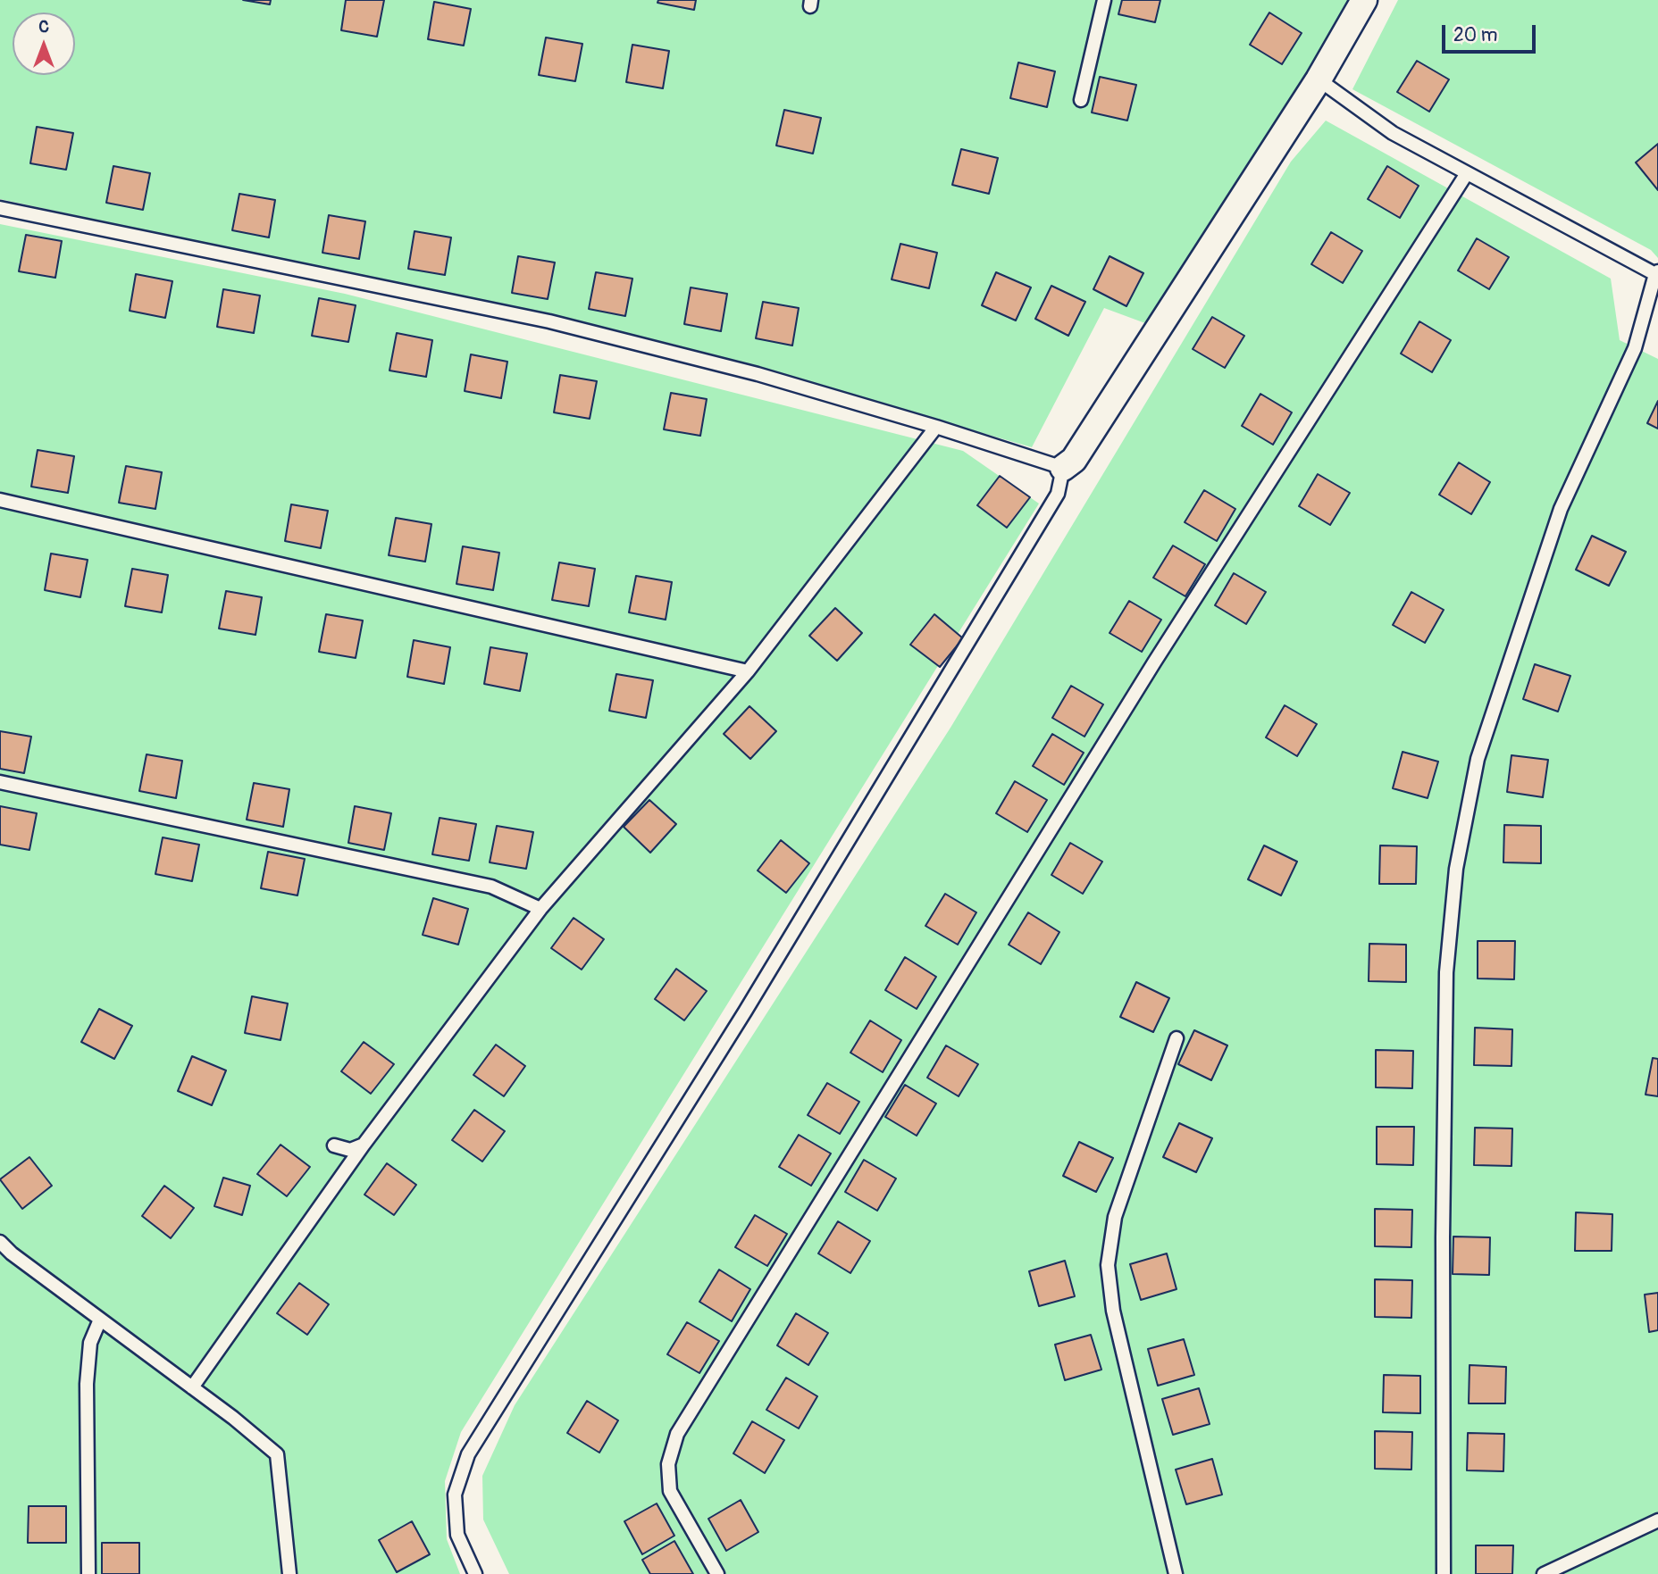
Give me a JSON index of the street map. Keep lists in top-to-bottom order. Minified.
{"scale_bar":"20 m","north":"top"}
